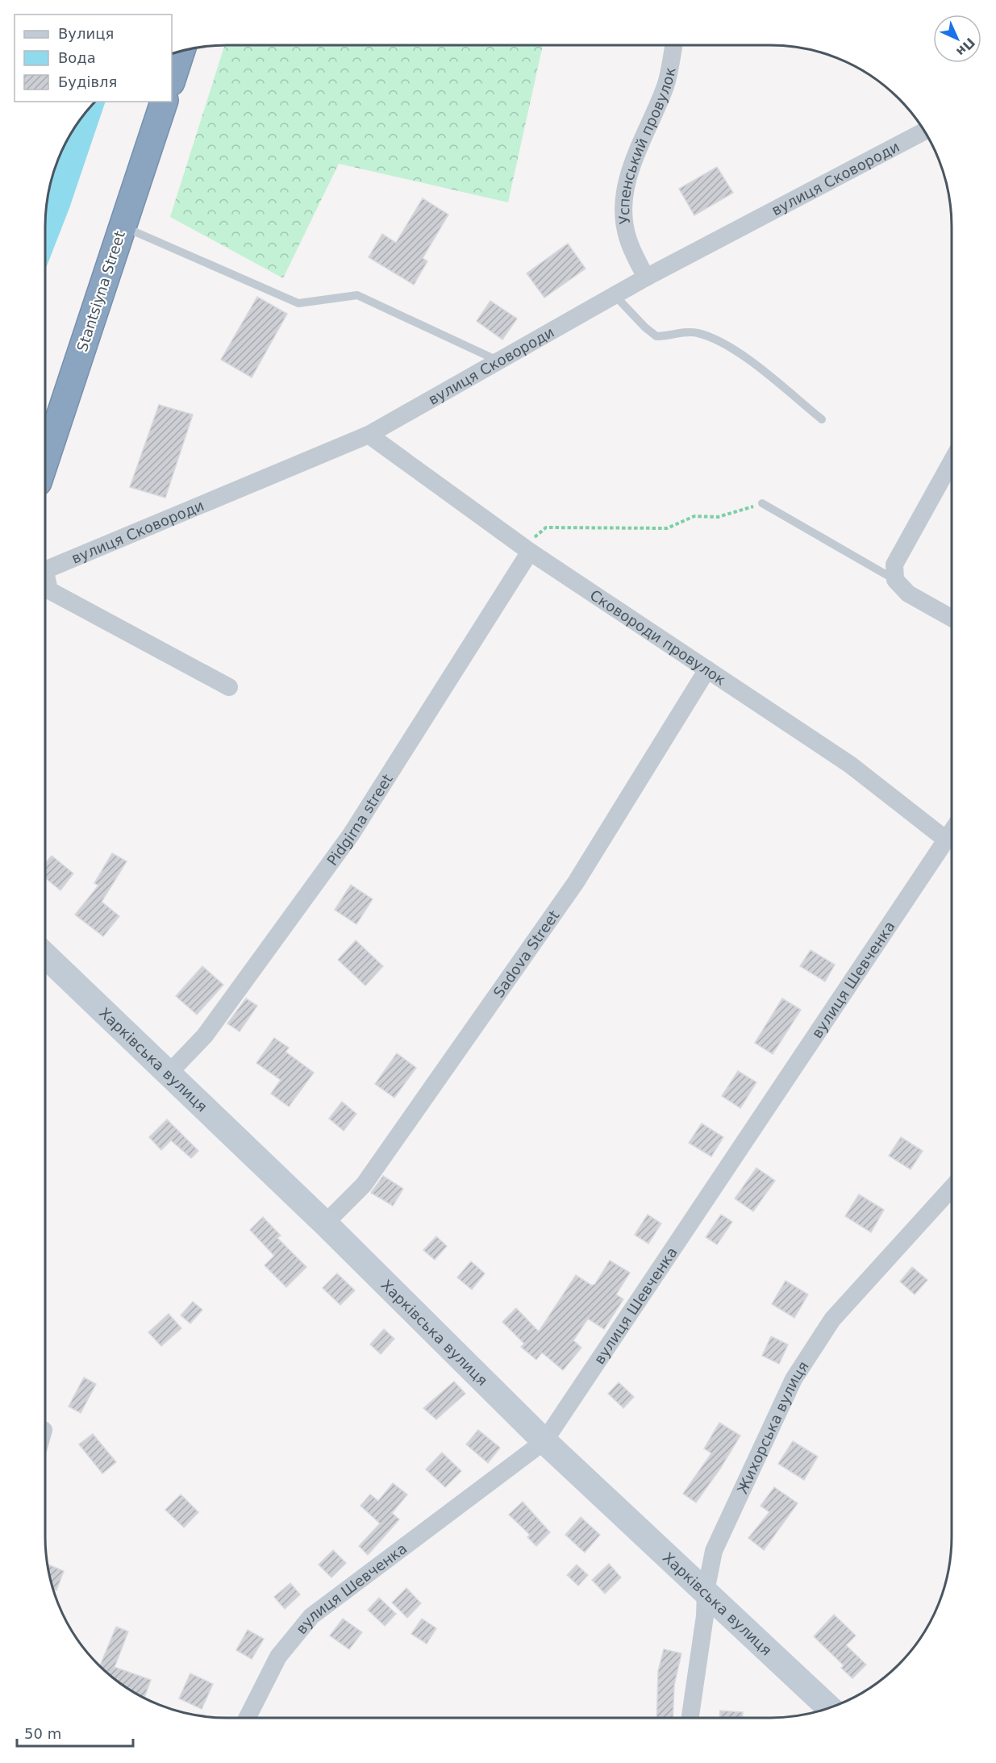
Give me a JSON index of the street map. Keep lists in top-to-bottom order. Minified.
{"streets":{"highway":["Stantsiyna Street"],"main road":["Харківська вулиця"],"street":["Успенський провулок","вулиця Сковороди","Сковороди провулок","Pidgirna street","Sadova Street","вулиця Шевченка","Жихорська вулиця"]},"crossings":[["Успенський провулок","вулиця Сковороди"],["вулиця Сковороди","Сковороди провулок"],["Сковороди провулок","Pidgirna street"],["Сковороди провулок","Sadova Street"],["Сковороди провулок","вулиця Шевченка"],["Pidgirna street","Харківська вулиця"],["Sadova Street","Харківська вулиця"],["вулиця Шевченка","Харківська вулиця"],["Харківська вулиця","Жихорська вулиця"]],"legend":["Вулиця","Вода","Будівля"],"scale_bar":"50 m","north":"bottom right"}
